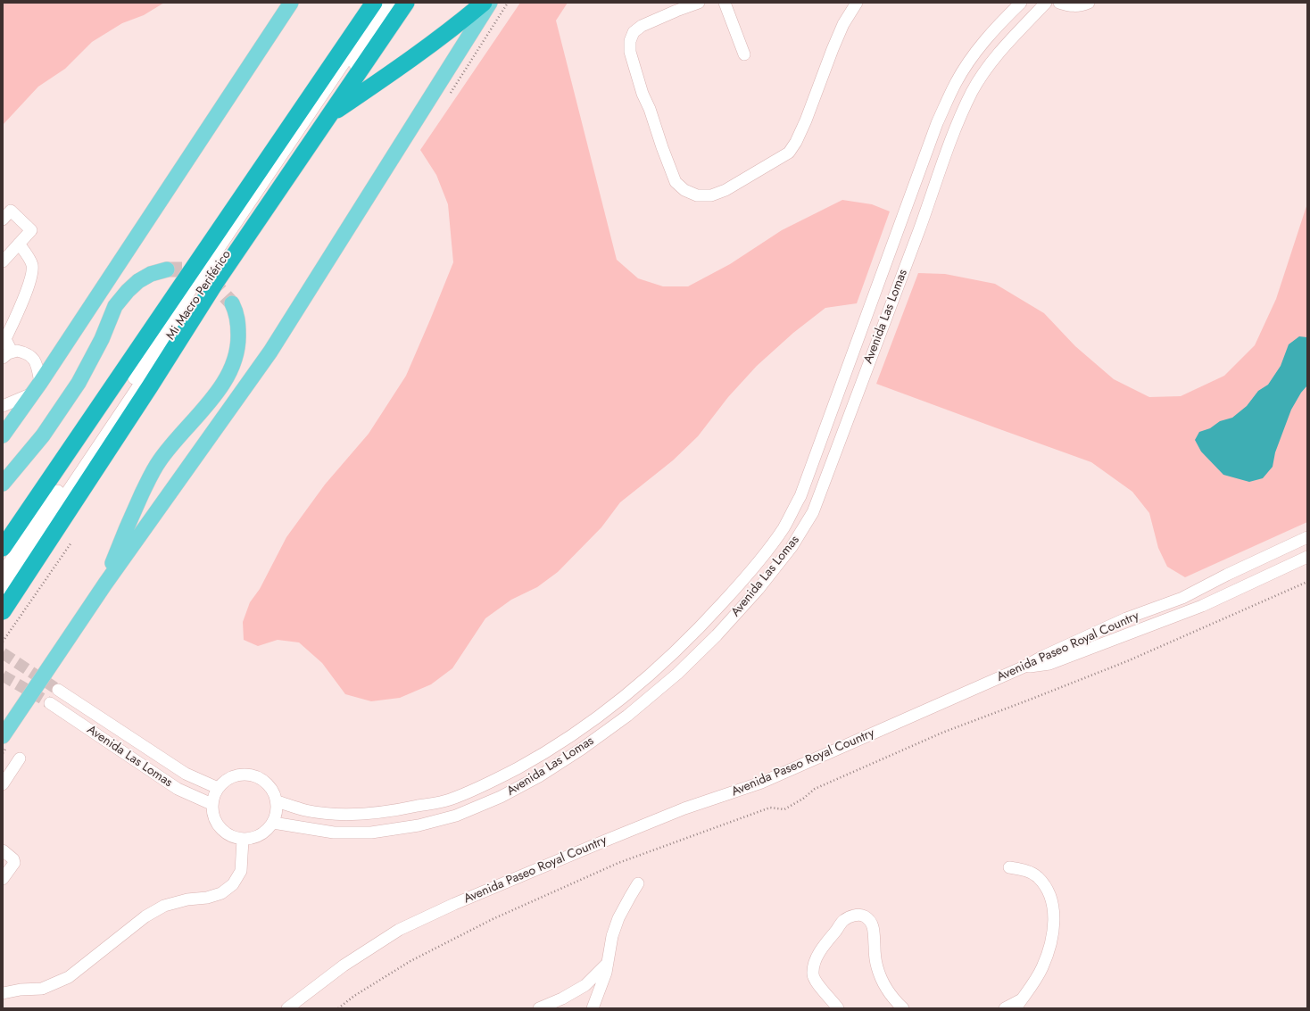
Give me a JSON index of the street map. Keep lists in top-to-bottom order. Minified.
{"streets":{"street":["Mi Macro Periférico","Avenida Las Lomas","Avenida Paseo Royal Country"]}}
